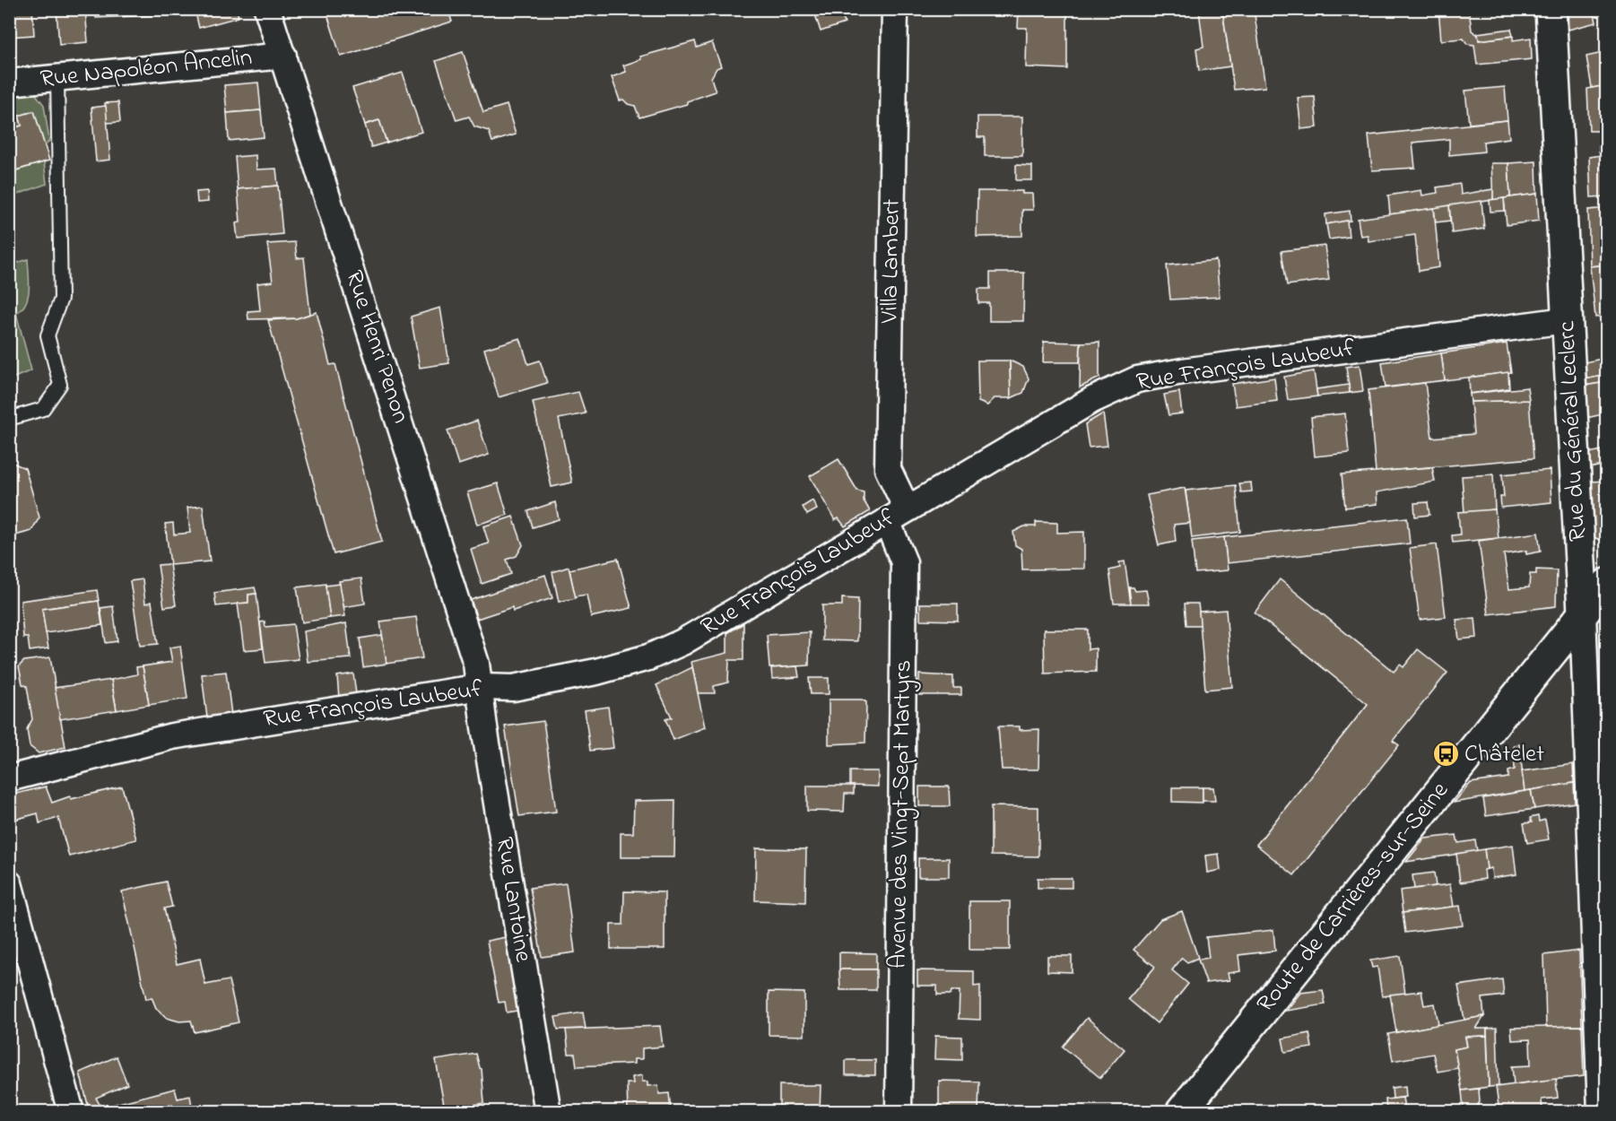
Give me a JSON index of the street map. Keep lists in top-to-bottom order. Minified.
{"streets":{"street":["Rue Napoléon Ancelin","Villa Lambert","Rue Henri Penon","Rue François Laubeuf","Rue du Général Leclerc","Avenue des Vingt-Sept Martyrs","Route de Carrières-sur-Seine","Rue Lantoine"]},"crossings":[["Rue Napoléon Ancelin","Rue Henri Penon"],["Villa Lambert","Rue François Laubeuf"],["Villa Lambert","Avenue des Vingt-Sept Martyrs"],["Rue Henri Penon","Rue François Laubeuf"],["Rue Henri Penon","Rue Lantoine"],["Rue François Laubeuf","Rue du Général Leclerc"],["Rue François Laubeuf","Avenue des Vingt-Sept Martyrs"],["Rue François Laubeuf","Rue Lantoine"],["Rue du Général Leclerc","Route de Carrières-sur-Seine"]],"places":{"bus stop":["Châtelet"]}}
